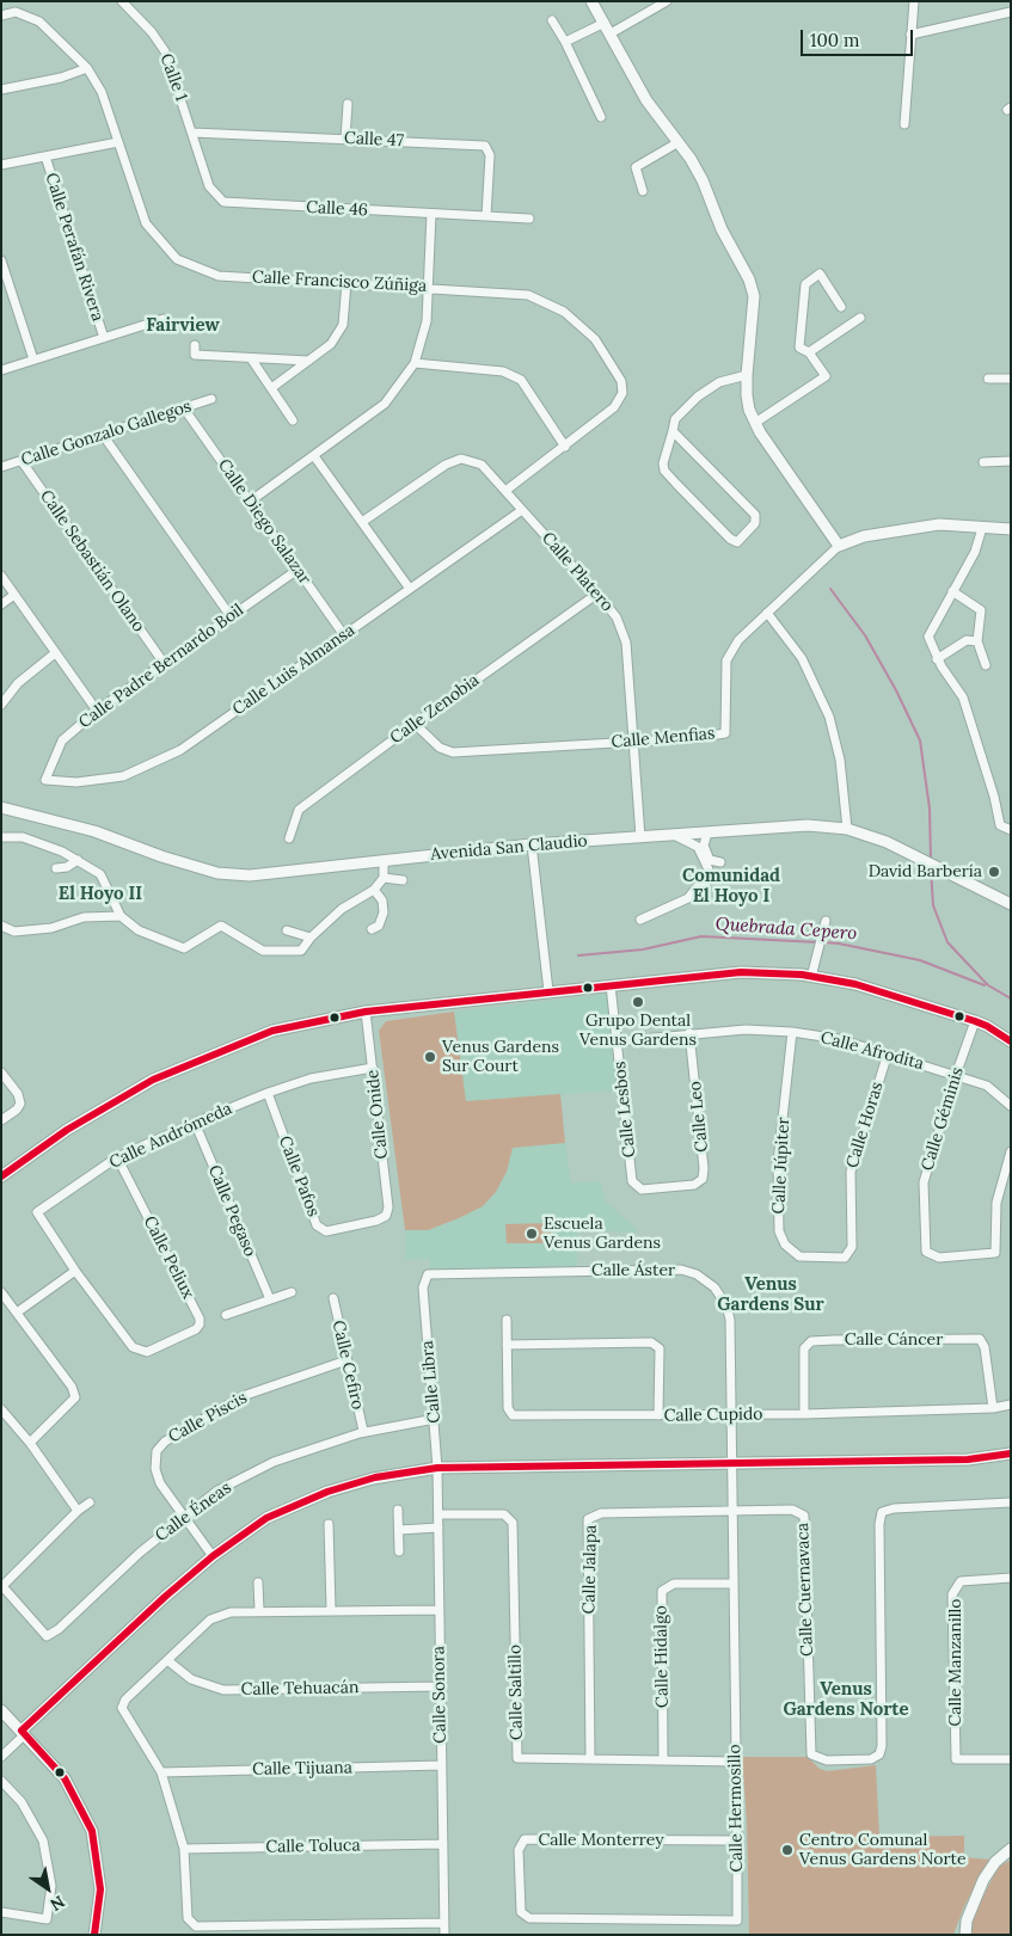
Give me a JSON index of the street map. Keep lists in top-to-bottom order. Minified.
{"streets":{"street":["Calle 1","Calle 47","Calle 46","Calle Perafán Rivera","Calle Francisco Zúñiga","Calle Gonzalo Gallegos","Calle Diego Salazar","Calle Sebastián Olano","Calle Platero","Calle Padre Bernardo Boil","Calle Luis Almansa","Calle Zenobia","Calle Menfias","Avenida San Claudio","Calle Afrodita","Calle Lesbos","Calle Onide","Calle Leo","Calle Géminis","Calle Horas","Calle Andrómeda","Calle Júpiter","Calle Pafos","Calle Pegaso","Calle Peliux","Calle Áster","Calle Cáncer","Calle Cefiro","Calle Libra","Calle Cupido","Calle Piscis","Calle Éneas","Calle Jalapa","Calle Cuernavaca","Calle Hidalgo","Calle Manzanillo","Calle Tehuacán","Calle Saltillo","Calle Sonora","Calle Tijuana","Calle Hermosillo","Calle Monterrey","Calle Toluca"]},"crossings":[["Calle 1","Calle 47"],["Calle 1","Calle 46"],["Calle 47","Calle 46"],["Calle Francisco Zúñiga","Calle Platero"],["Calle Gonzalo Gallegos","Calle Diego Salazar"],["Calle Gonzalo Gallegos","Calle Sebastián Olano"],["Calle Diego Salazar","Calle Padre Bernardo Boil"],["Calle Diego Salazar","Calle Luis Almansa"],["Calle Sebastián Olano","Calle Padre Bernardo Boil"],["Calle Platero","Calle Luis Almansa"],["Calle Platero","Calle Zenobia"],["Calle Platero","Calle Menfias"],["Calle Platero","Avenida San Claudio"],["Calle Padre Bernardo Boil","Calle Luis Almansa"],["Calle Zenobia","Calle Menfias"],["Calle Afrodita","Calle Lesbos"],["Calle Afrodita","Calle Leo"],["Calle Afrodita","Calle Géminis"],["Calle Afrodita","Calle Horas"],["Calle Afrodita","Calle Júpiter"],["Calle Lesbos","Calle Leo"],["Calle Onide","Calle Andrómeda"],["Calle Onide","Calle Pafos"],["Calle Horas","Calle Júpiter"],["Calle Andrómeda","Calle Pafos"],["Calle Andrómeda","Calle Pegaso"],["Calle Andrómeda","Calle Peliux"],["Calle Áster","Calle Libra"],["Calle Áster","Calle Cupido"],["Calle Áster","Calle Hermosillo"],["Calle Cáncer","Calle Cupido"],["Calle Cefiro","Calle Piscis"],["Calle Cefiro","Calle Éneas"],["Calle Libra","Calle Éneas"],["Calle Libra","Calle Sonora"],["Calle Piscis","Calle Éneas"],["Calle Jalapa","Calle Cuernavaca"],["Calle Jalapa","Calle Saltillo"],["Calle Jalapa","Calle Hermosillo"],["Calle Hidalgo","Calle Saltillo"],["Calle Hidalgo","Calle Hermosillo"],["Calle Tehuacán","Calle Sonora"],["Calle Saltillo","Calle Sonora"],["Calle Saltillo","Calle Hermosillo"],["Calle Sonora","Calle Tijuana"],["Calle Sonora","Calle Toluca"],["Calle Hermosillo","Calle Monterrey"]],"districts":["Fairview","Comunidad El Hoyo I","El Hoyo II","Venus Gardens Sur","Venus Gardens Norte"],"water":["Quebrada Cepero"],"places":["David Barbería","Grupo Dental Venus Gardens","Venus Gardens Sur Court","Escuela Venus Gardens","Centro Comunal Venus Gardens Norte"],"scale_bar":"100 m","north":"bottom right"}
